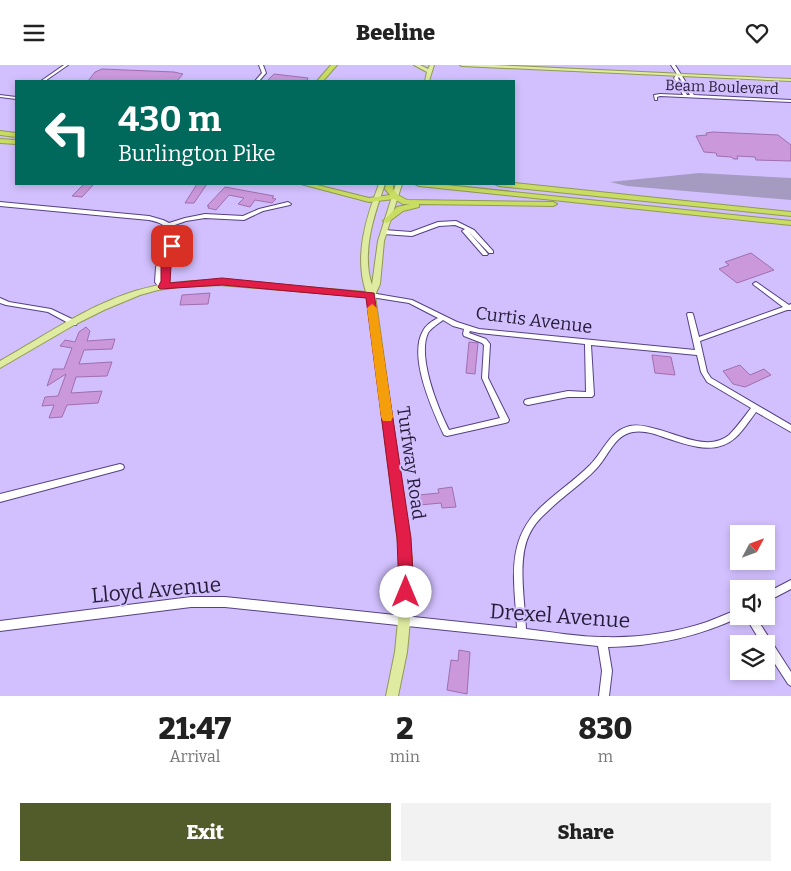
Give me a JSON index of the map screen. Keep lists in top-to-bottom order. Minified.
{"streets":{"main road":["Turfway Road"],"street":["Beam Boulevard","Curtis Avenue","Lloyd Avenue","Drexel Avenue"]},"crossings":[["Curtis Avenue","Turfway Road"],["Turfway Road","Lloyd Avenue"],["Turfway Road","Drexel Avenue"],["Lloyd Avenue","Drexel Avenue"]],"north":"top right","page":{"header":"Beeline","turn":["430 m","Burlington Pike"],"eta":["21:47","Arrival","2","min","830","m"],"buttons":["Exit","Share"]}}
